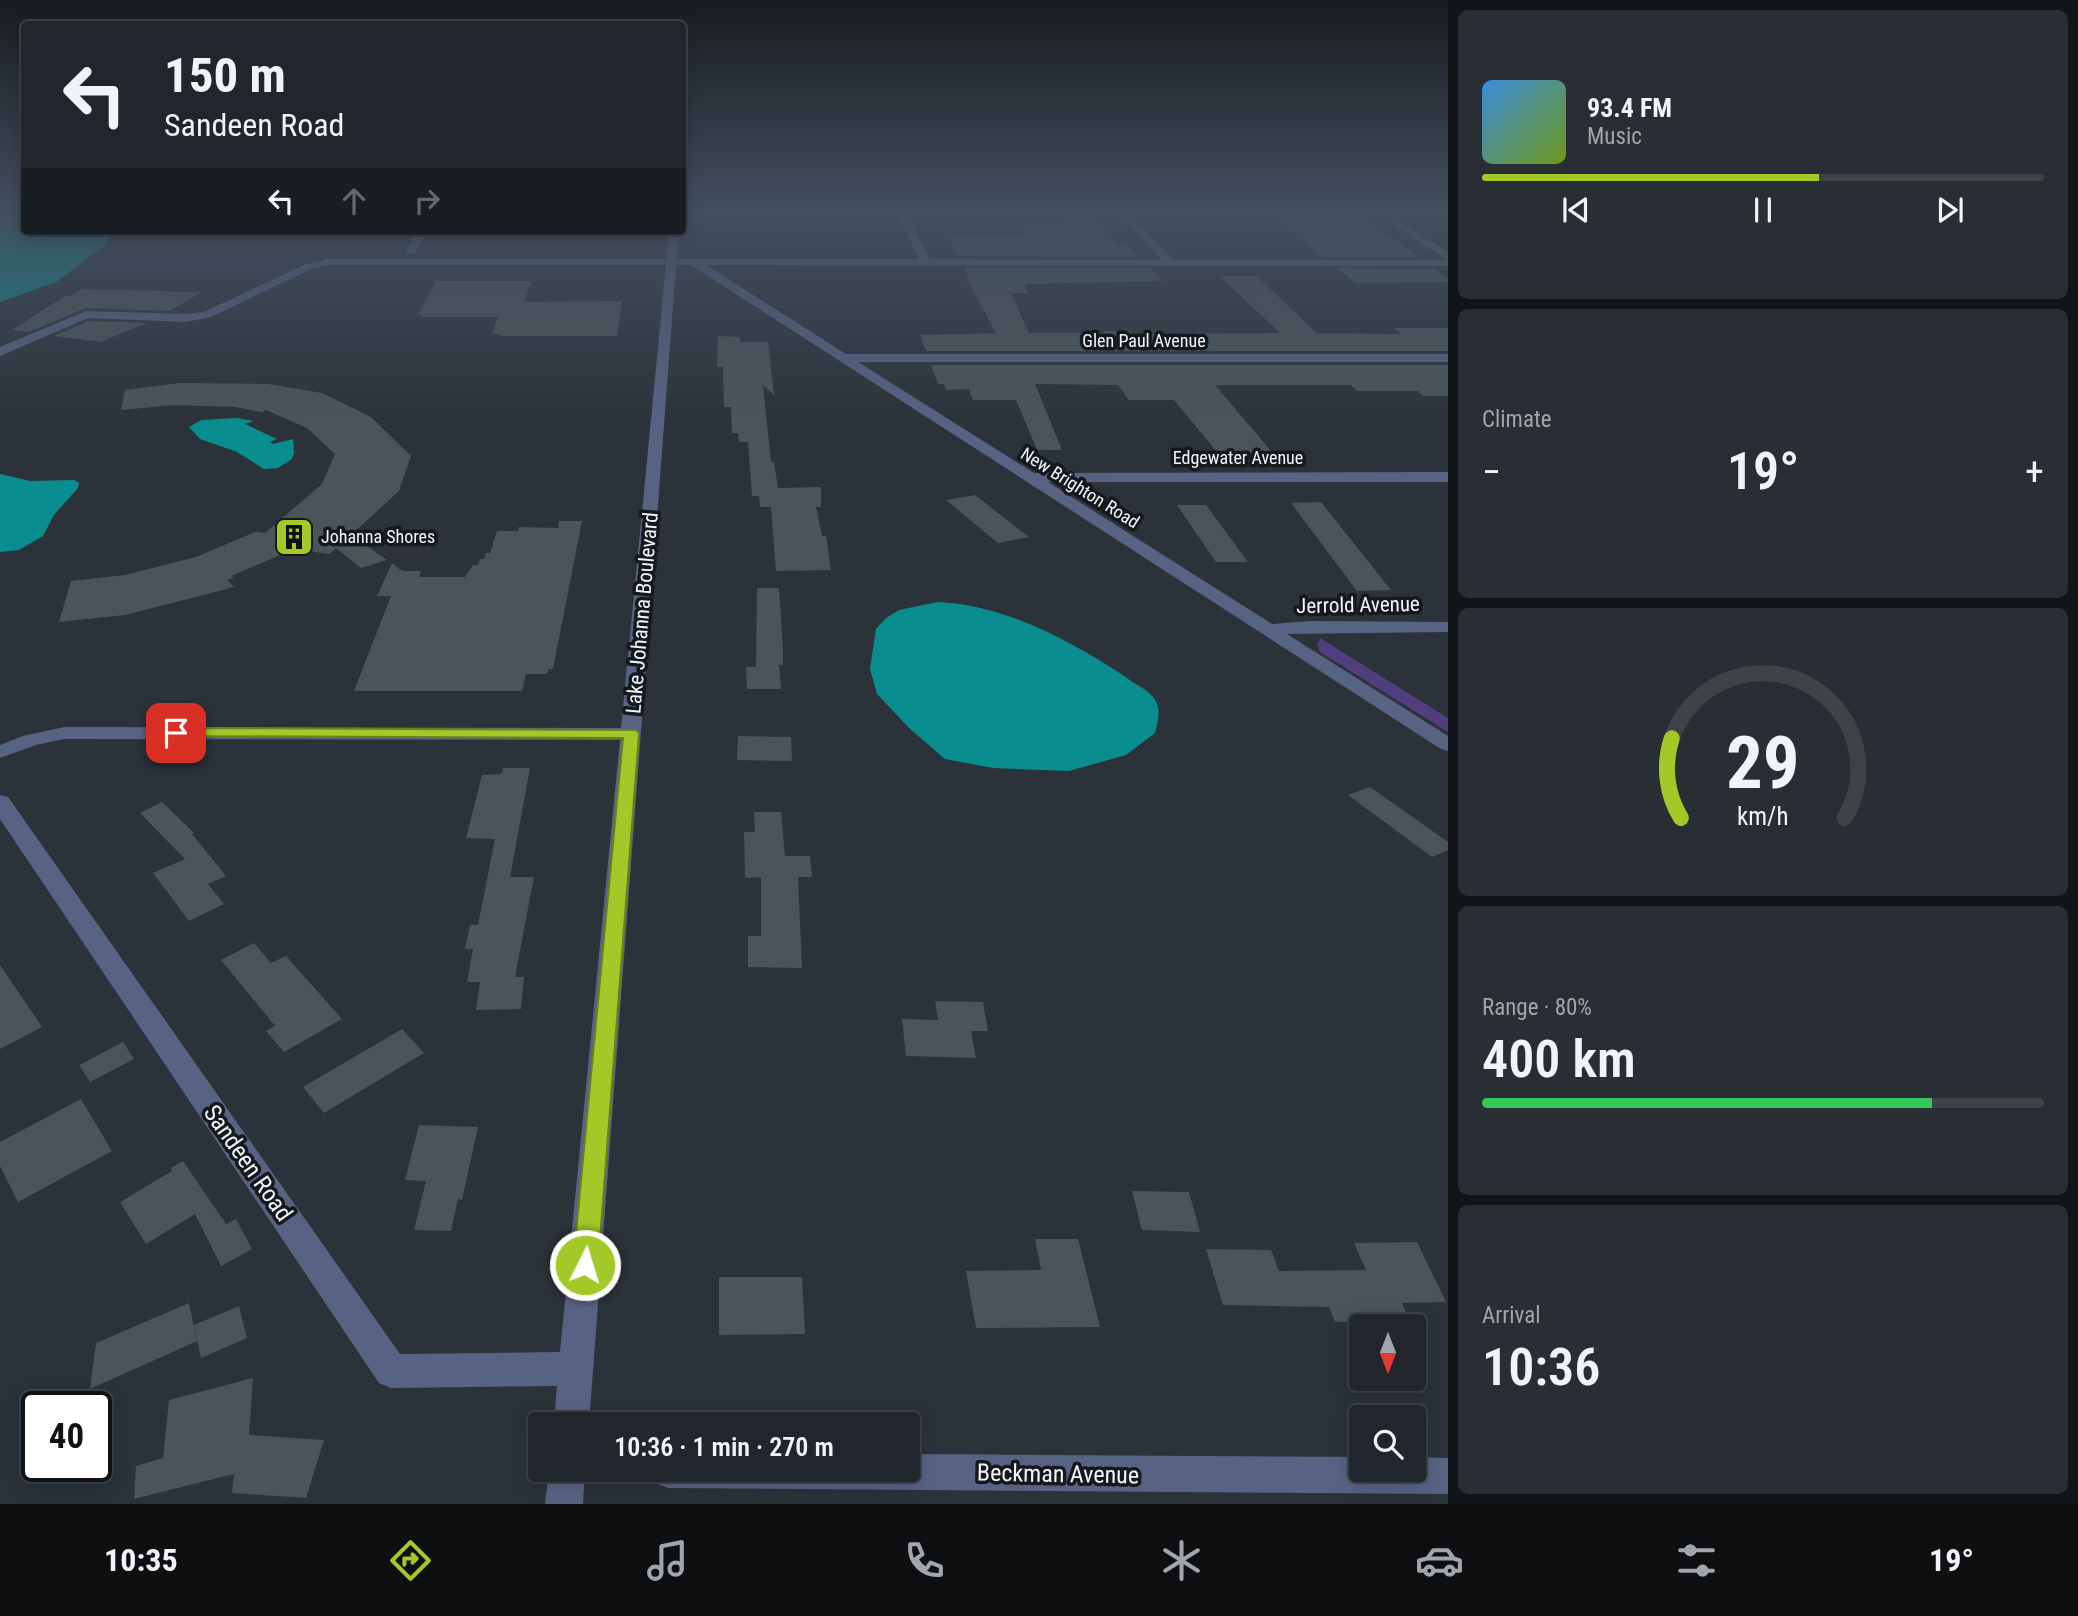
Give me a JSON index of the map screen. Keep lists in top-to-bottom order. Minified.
{"streets":{"street":["Glen Paul Avenue","Edgewater Avenue","New Brighton Road","Jerrold Avenue","Lake Johanna Boulevard","Sandeen Road","Beckman Avenue"]},"crossings":[["Glen Paul Avenue","New Brighton Road"],["Edgewater Avenue","New Brighton Road"],["New Brighton Road","Jerrold Avenue"],["Lake Johanna Boulevard","Sandeen Road"]],"places":{"building":["Johanna Shores"]},"north":"bottom","page":{"turn":["150 m","Sandeen Road"],"song":["93.4 FM","Music"],"tile":["Climate",["Range · 80%","400 km"],["Arrival","10:36"]],"heat":["−","19°","+"],"limit":"40","trip":"10:36 · 1 min · 270 m","tabs":["10:35","19°"],"gauge":["29","km/h"]}}
